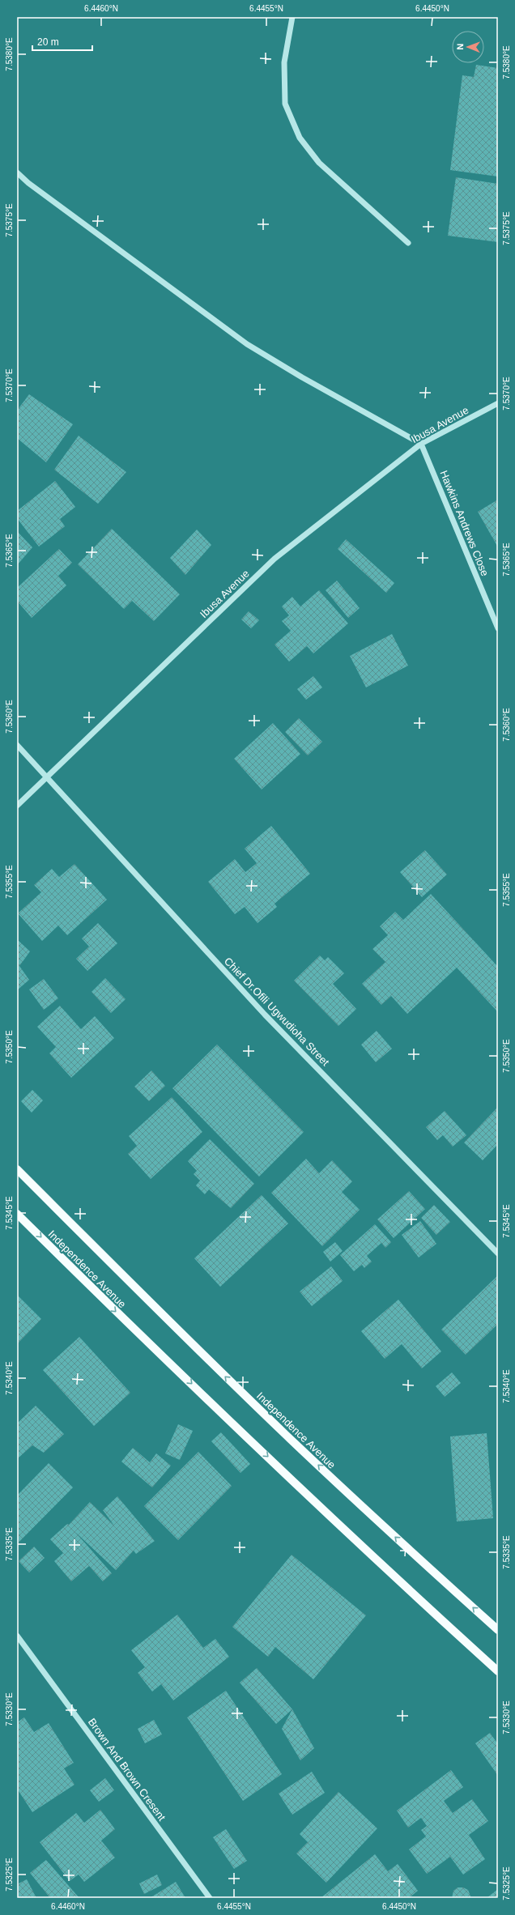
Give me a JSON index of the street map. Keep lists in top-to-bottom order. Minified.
{"streets":{"main road":["Independence Avenue"],"street":["Ibusa Avenue","Hawkins Andrews Close","Chief Dr.Ofili Ugwudioha Street","Brown And Brown Cresent"]},"crossings":[["Ibusa Avenue","Hawkins Andrews Close"],["Ibusa Avenue","Chief Dr.Ofili Ugwudioha Street"]],"scale_bar":"20 m","north":"left","coordinates":["6.4460°N","6.4455°N","6.4450°N","7.5380°E","7.5375°E","7.5370°E","7.5365°E","7.5360°E","7.5355°E","7.5350°E","7.5345°E","7.5340°E","7.5335°E","7.5330°E","7.5325°E"]}
